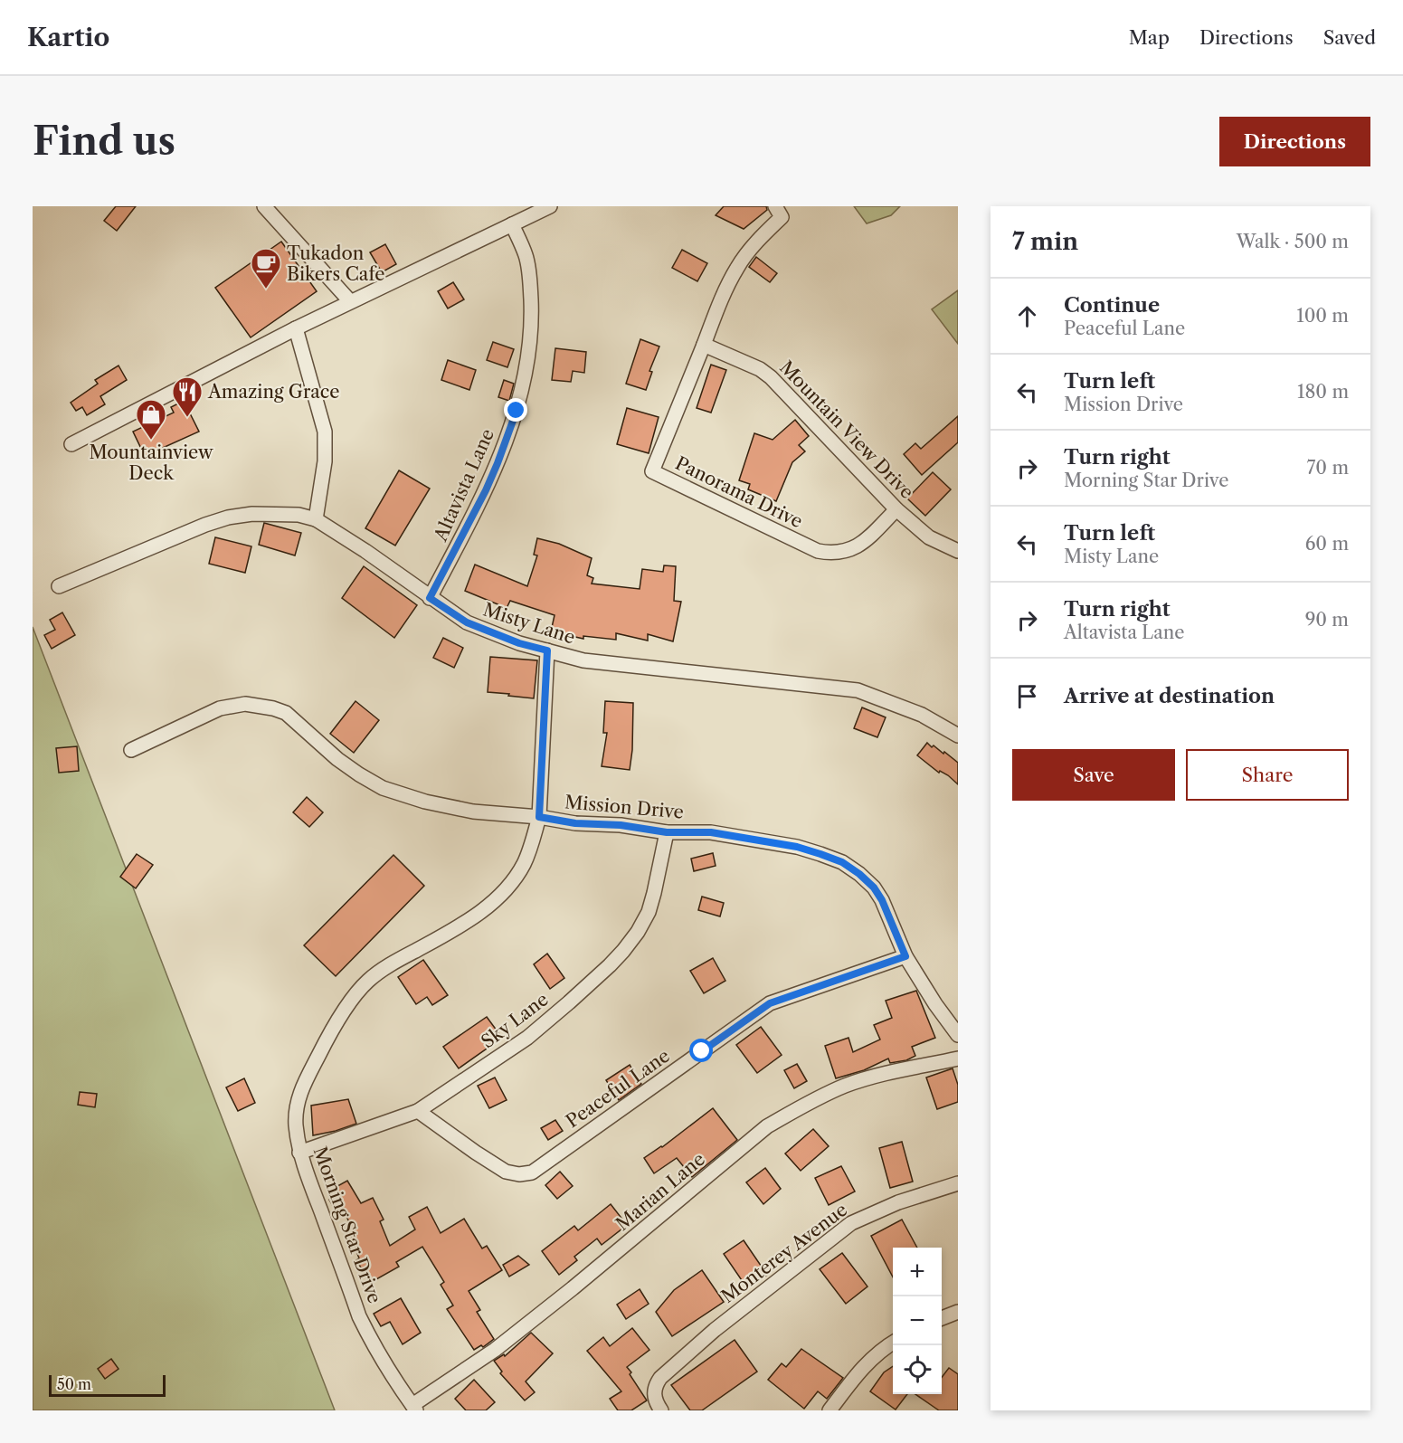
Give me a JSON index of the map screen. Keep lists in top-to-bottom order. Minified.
{"streets":{"street":["Mountain View Drive","Altavista Lane","Panorama Drive","Misty Lane","Mission Drive","Sky Lane","Peaceful Lane","Marian Lane","Morning Star Drive","Monterey Avenue"]},"crossings":[["Mountain View Drive","Panorama Drive"],["Altavista Lane","Misty Lane"],["Misty Lane","Morning Star Drive"],["Mission Drive","Sky Lane"],["Mission Drive","Peaceful Lane"],["Mission Drive","Morning Star Drive"],["Sky Lane","Peaceful Lane"],["Sky Lane","Morning Star Drive"],["Marian Lane","Morning Star Drive"]],"places":{"cafe":["Tukadon Bikers Cafe"],"restaurant":["Amazing Grace"],"shop":["Mountainview Deck"]},"scale_bar":"50 m","page":{"header":"Kartio","nav":["Map","Directions","Saved"],"buttons":["Directions",["Save","Share"]],"title":"Find us","heading":["7 min","Walk · 500 m"],"list":[["Continue","Peaceful Lane","100 m"],["Turn left","Mission Drive","180 m"],["Turn right","Morning Star Drive","70 m"],["Turn left","Misty Lane","60 m"],["Turn right","Altavista Lane","90 m"],"Arrive at destination"],"map_buttons":["+","−"],"scale":"50 m"}}
